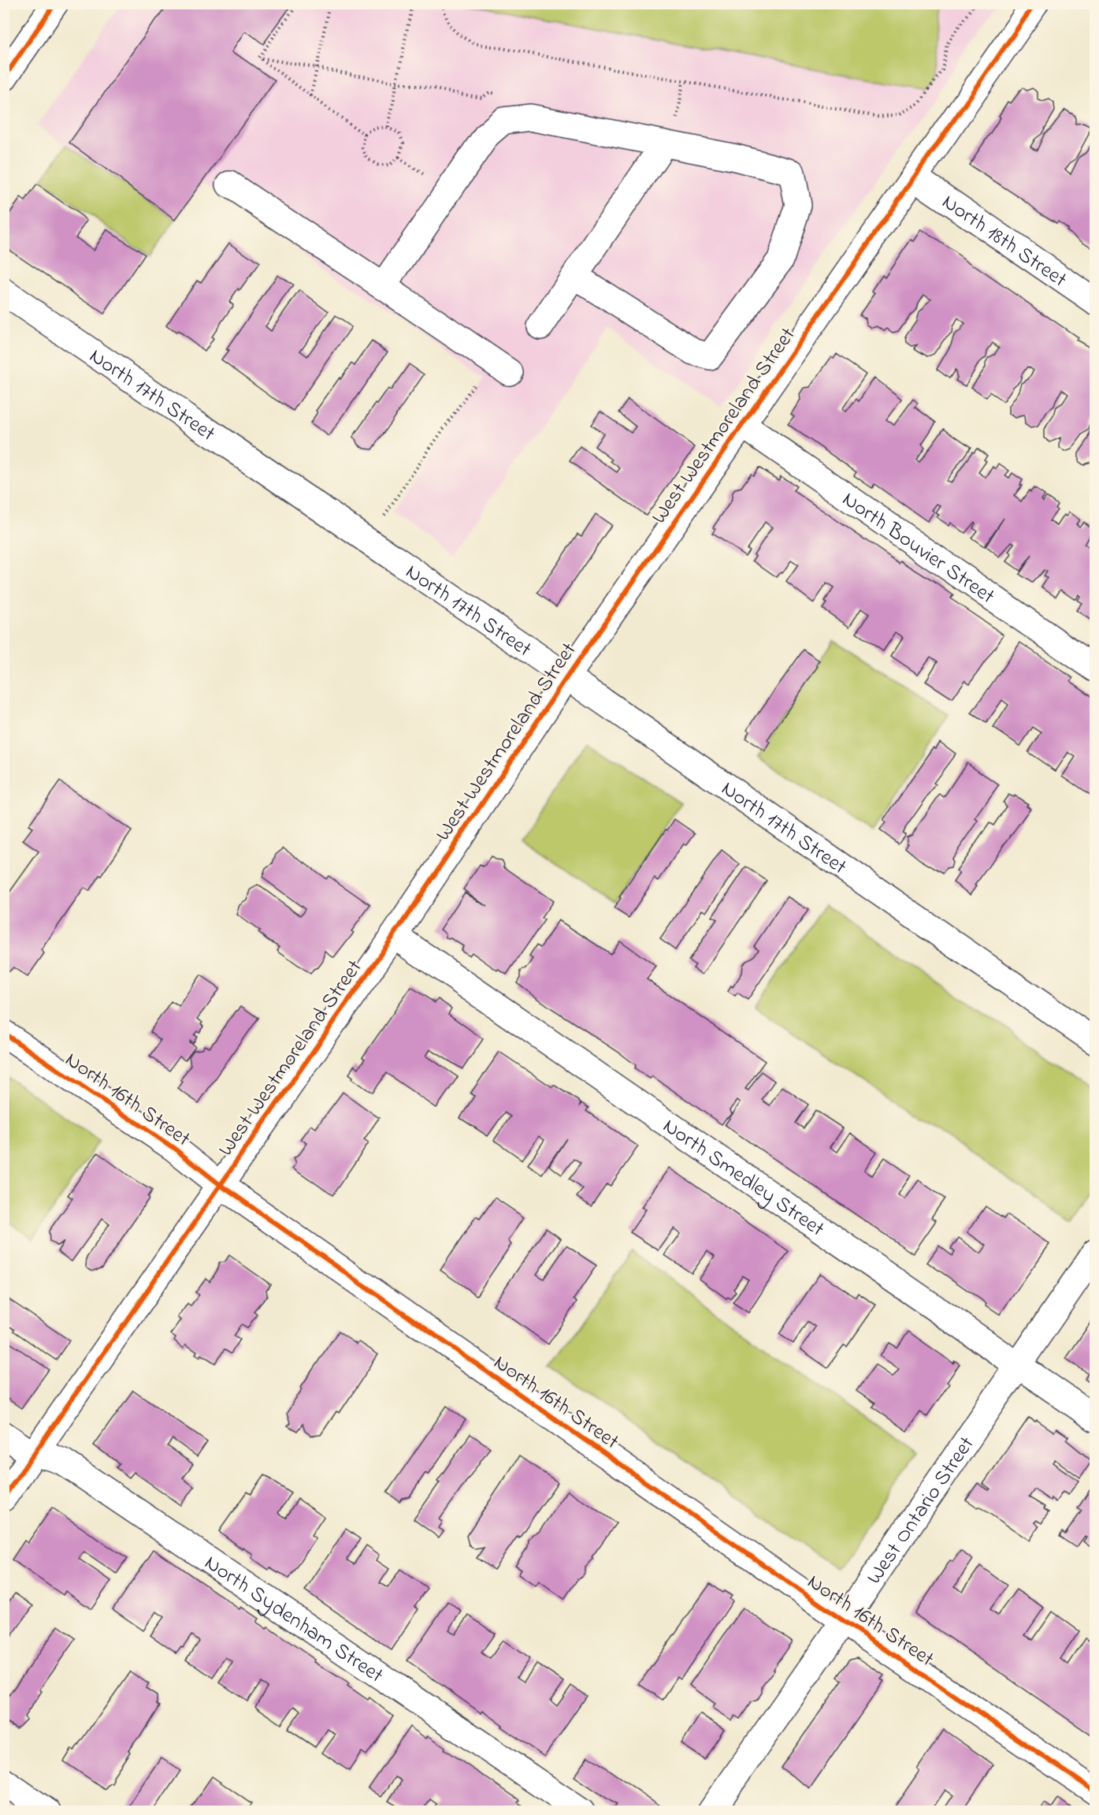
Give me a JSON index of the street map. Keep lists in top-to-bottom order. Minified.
{"streets":{"street":["North 18th Street","North 17th Street","West Westmoreland Street","North Bouvier Street","North 16th Street","North Smedley Street","West Ontario Street","North Sydenham Street"]},"crossings":[["North 18th Street","West Westmoreland Street"],["North 17th Street","West Westmoreland Street"],["West Westmoreland Street","North Bouvier Street"],["West Westmoreland Street","North 16th Street"],["West Westmoreland Street","North Smedley Street"],["West Westmoreland Street","North Sydenham Street"],["North 16th Street","West Ontario Street"],["North Smedley Street","West Ontario Street"]]}
